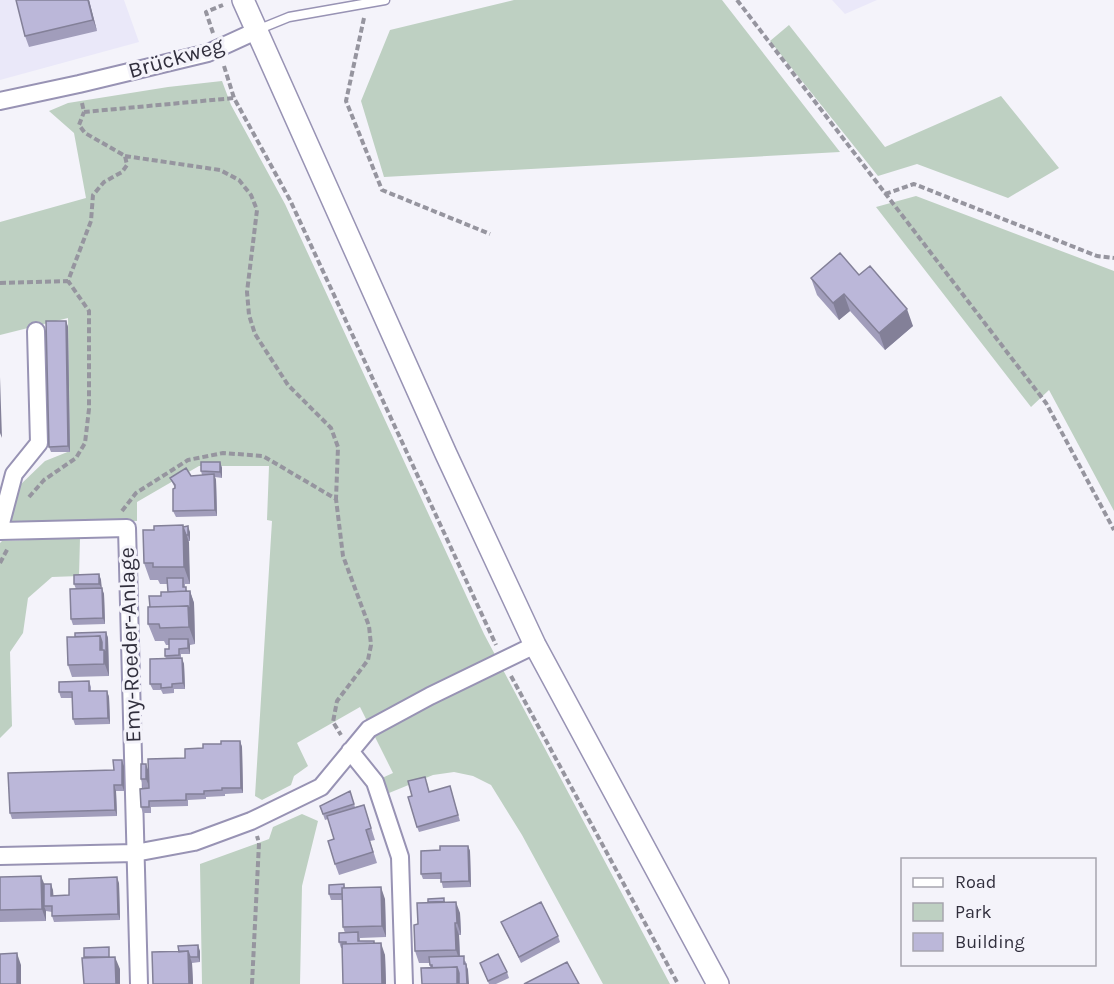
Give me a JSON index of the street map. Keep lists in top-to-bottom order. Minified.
{"streets":{"street":["Brückweg","Emy-Roeder-Anlage"]},"legend":["Road","Park","Building"]}
